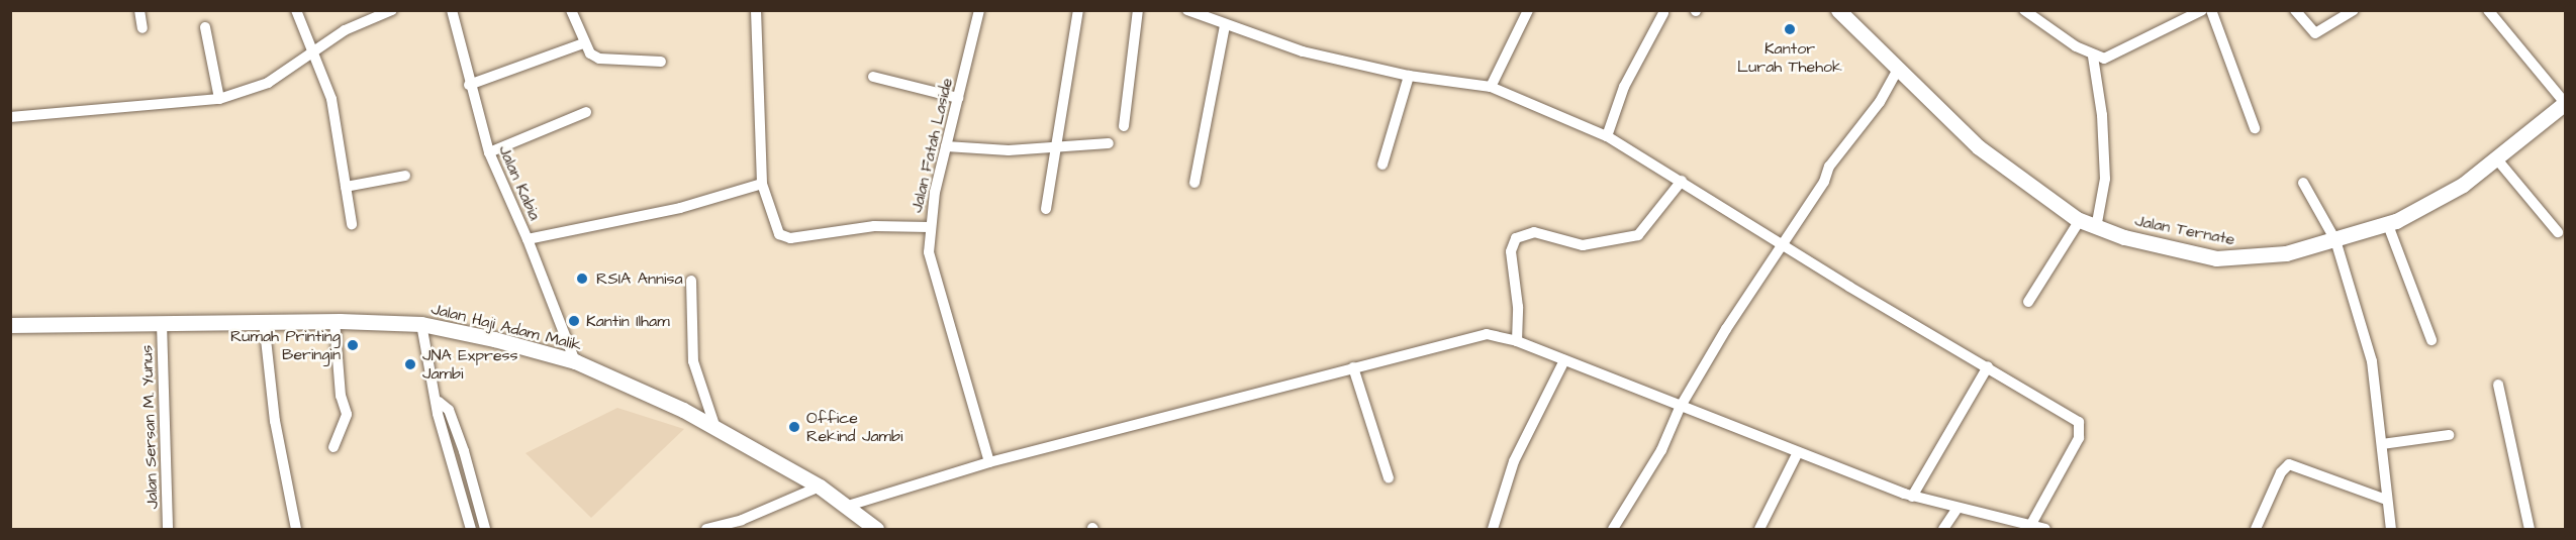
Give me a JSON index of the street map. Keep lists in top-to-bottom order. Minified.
{"streets":{"main road":["Jalan Ternate","Jalan Haji Adam Malik"],"street":["Jalan Fatah Laside","Jalan Kabia","Jalan Sersan M. Yunus"]},"crossings":[["Jalan Kabia","Jalan Haji Adam Malik"],["Jalan Haji Adam Malik","Jalan Sersan M. Yunus"]],"places":["Kantor Lurah Thehok","RSIA Annisa","Kantin Ilham","Rumah Printing Beringin","JNA Express Jambi","Office Rekind Jambi"]}
